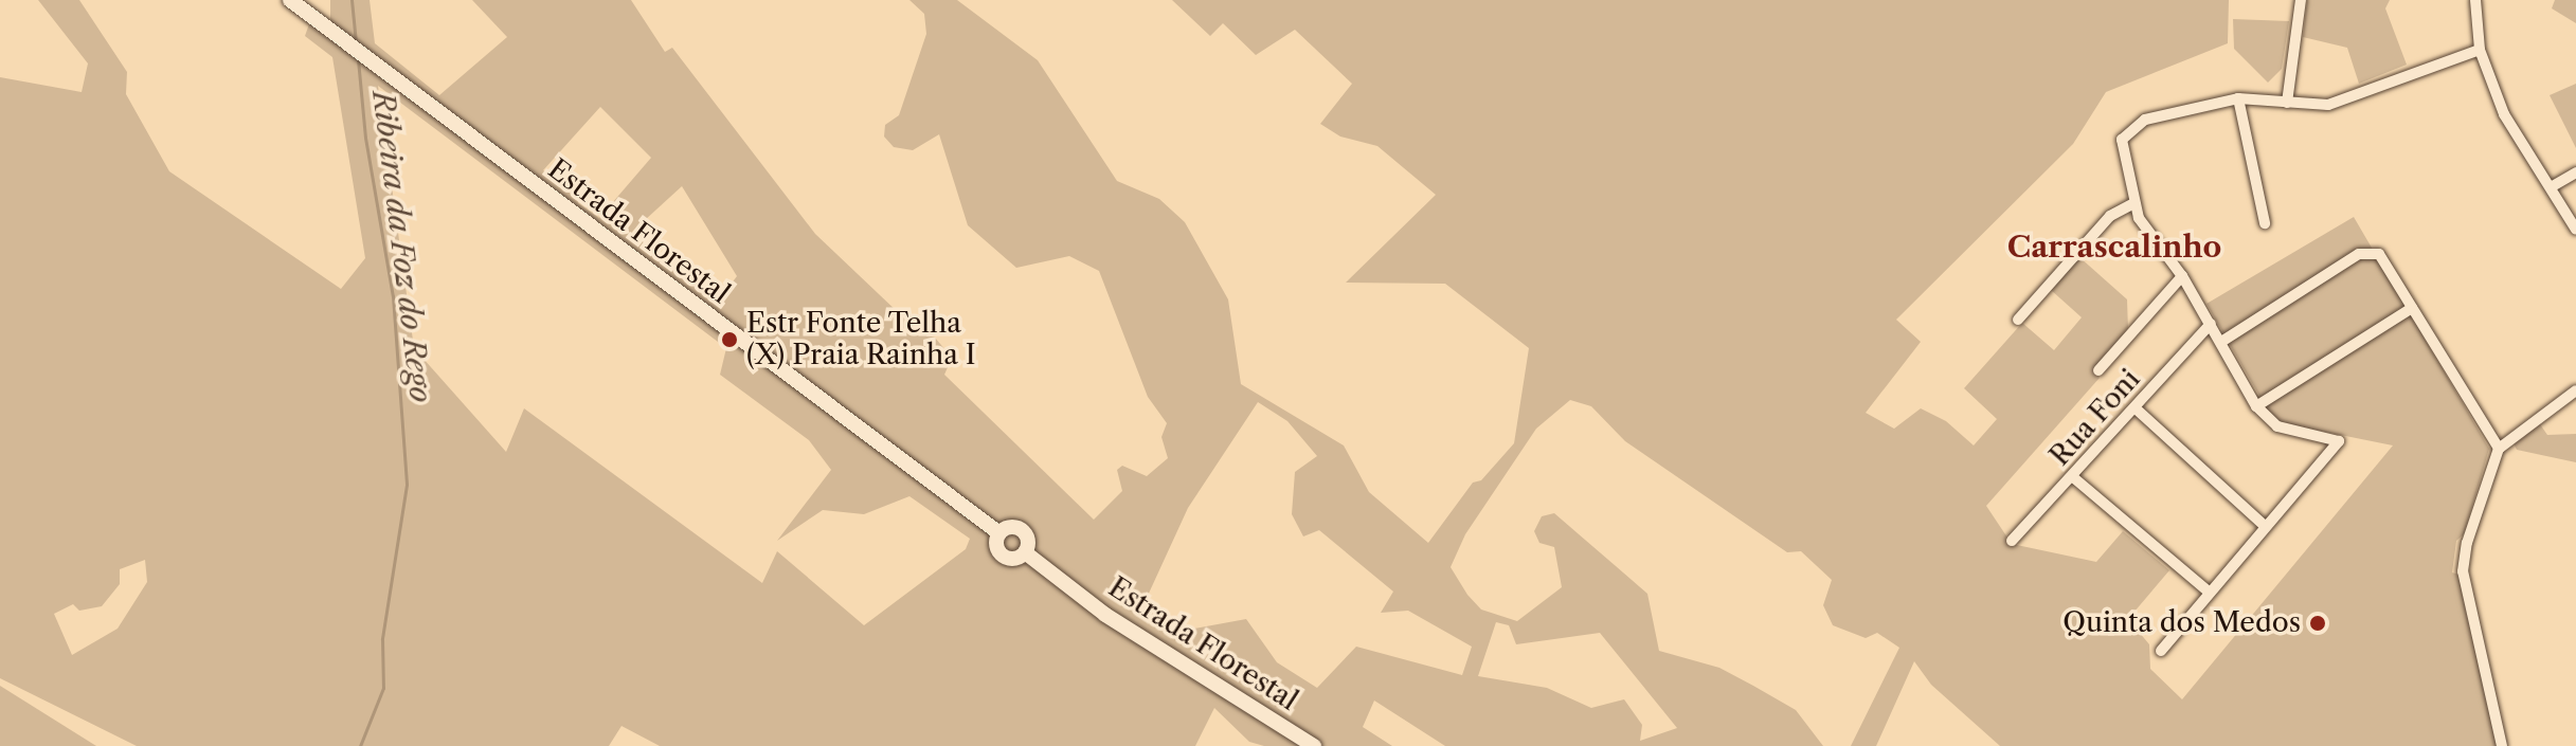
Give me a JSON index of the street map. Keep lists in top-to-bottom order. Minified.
{"streets":{"main road":["Estrada Florestal"],"street":["Rua Foni"]},"districts":["Carrascalinho"],"water":["Ribeira da Foz do Rego"],"places":["Estr Fonte Telha (X) Praia Rainha I","Quinta dos Medos"]}
